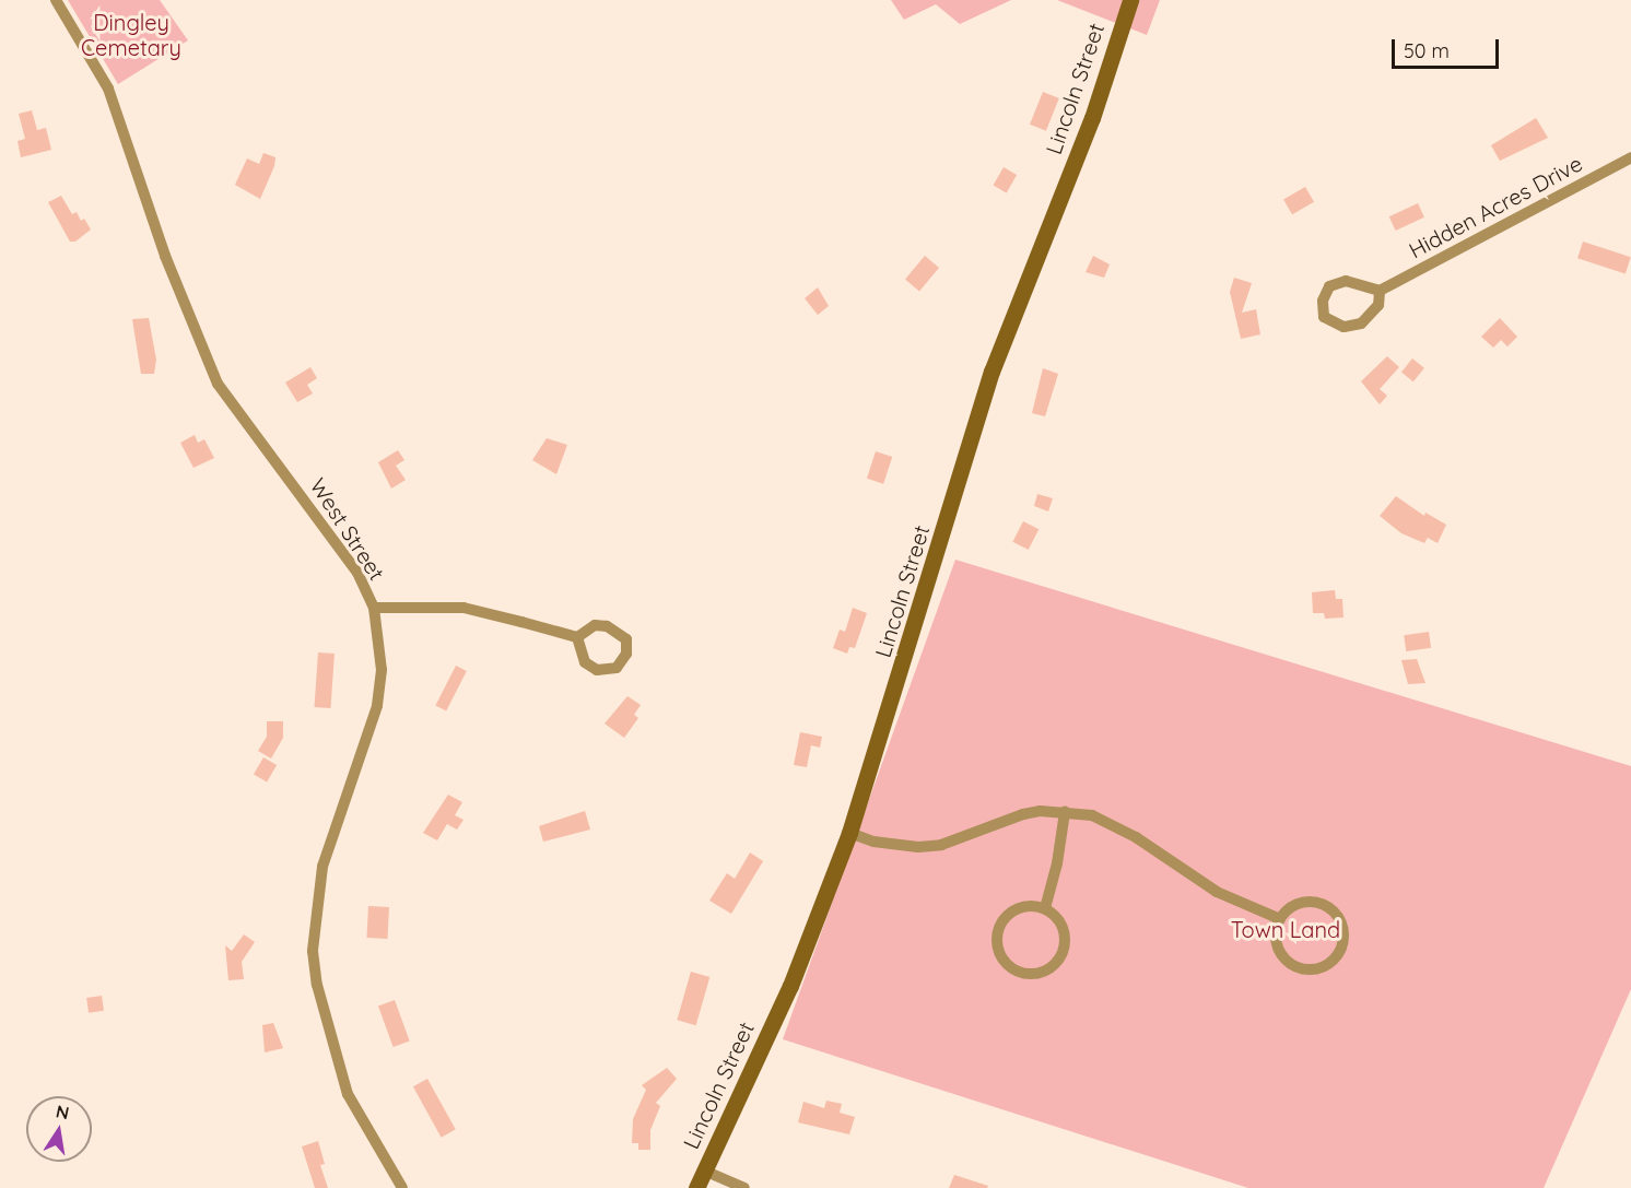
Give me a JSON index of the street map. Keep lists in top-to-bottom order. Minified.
{"streets":{"main road":["Lincoln Street"],"street":["Hidden Acres Drive","West Street"]},"parks":["Dingley Cemetary","Town Land"],"scale_bar":"50 m","north":"top"}
